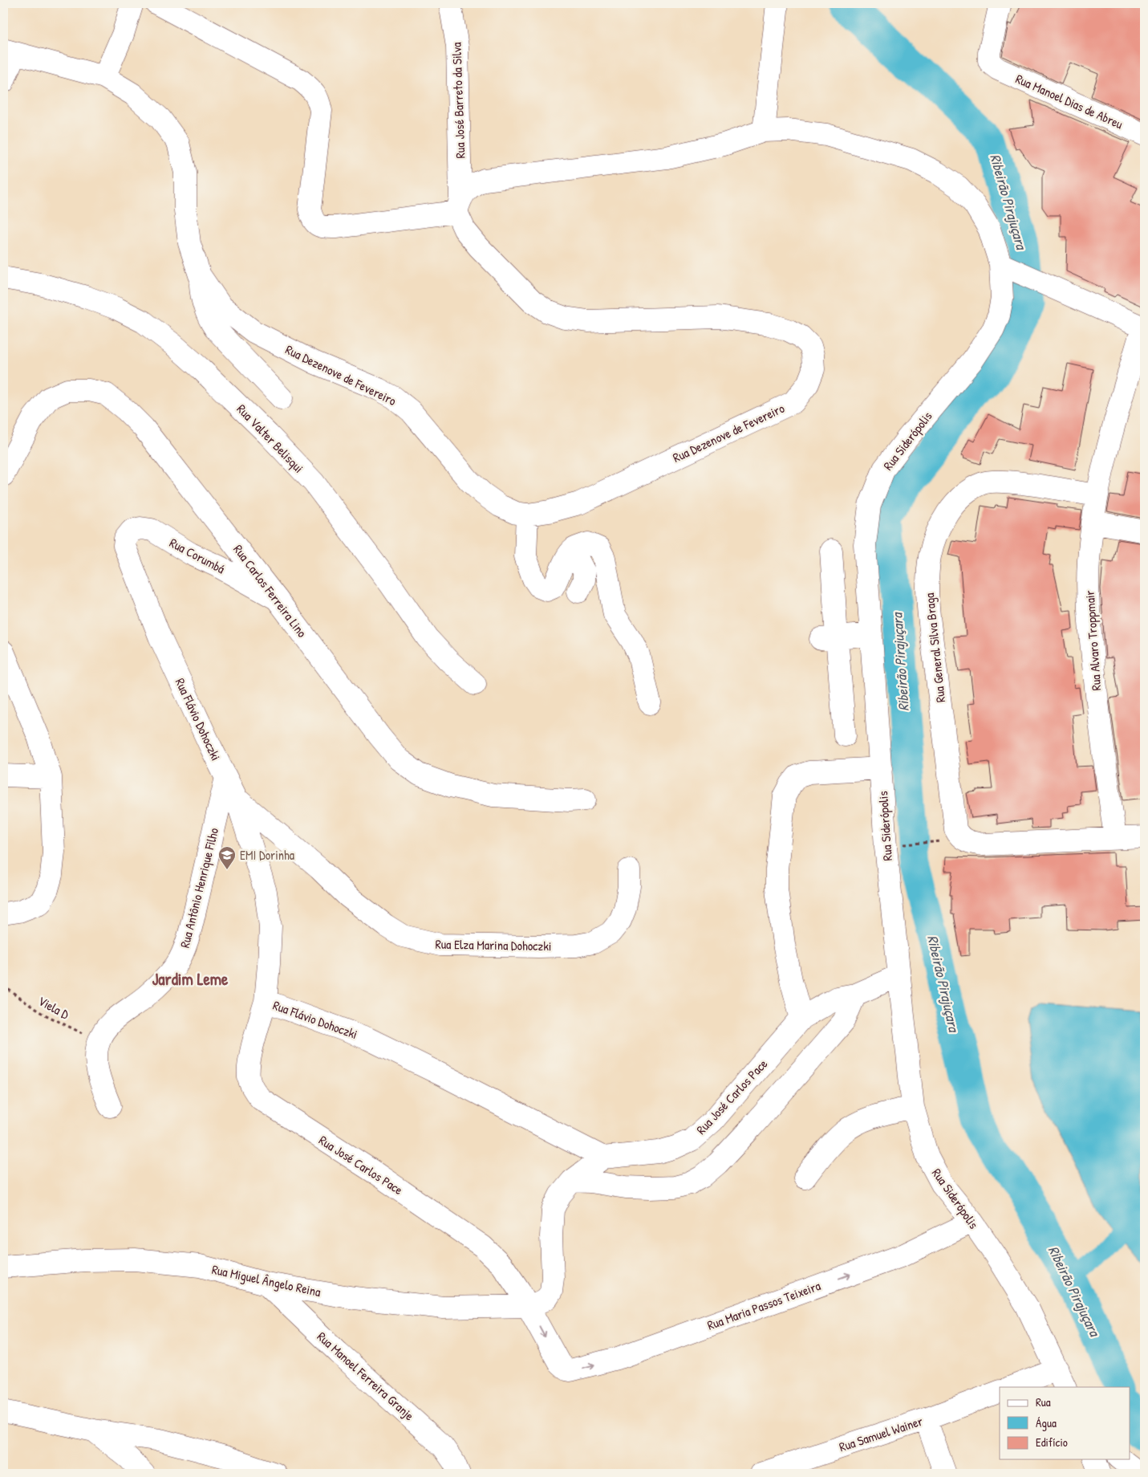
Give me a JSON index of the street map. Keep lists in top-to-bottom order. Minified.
{"streets":{"street":["Rua José Barreto da Silva","Rua Manoel Dias de Abreu","Rua Dezenove de Fevereiro","Rua Valter Belisqui","Rua Siderópolis","Rua Corumbá","Rua Carlos Ferreira Lino","Rua Alvaro Troppmair","Rua General Silva Braga","Rua Flávio Dohoczki","Rua Antônio Henrique Filho","Rua Elza Marina Dohoczki","Rua José Carlos Pace","Rua Miguel Ângelo Reina","Rua Maria Passos Teixeira","Rua Manoel Ferreira Granje","Rua Samuel Wainer"],"path":["Viela D"]},"crossings":[["Rua José Barreto da Silva","Rua Dezenove de Fevereiro"],["Rua Siderópolis","Rua José Carlos Pace"],["Rua Siderópolis","Rua Maria Passos Teixeira"],["Rua Corumbá","Rua Carlos Ferreira Lino"],["Rua Corumbá","Rua Flávio Dohoczki"],["Rua Alvaro Troppmair","Rua General Silva Braga"],["Rua Flávio Dohoczki","Rua Antônio Henrique Filho"],["Rua Flávio Dohoczki","Rua Elza Marina Dohoczki"],["Rua Flávio Dohoczki","Rua José Carlos Pace"],["Rua Antônio Henrique Filho","Viela D"],["Rua José Carlos Pace","Rua Miguel Ângelo Reina"],["Rua José Carlos Pace","Rua Maria Passos Teixeira"],["Rua Miguel Ângelo Reina","Rua Manoel Ferreira Granje"]],"districts":["Jardim Leme"],"water":["Ribeirão Pirajuçara"],"places":{"school or university":["EMI Dorinha"]},"legend":["Rua","Água","Edifício"]}
